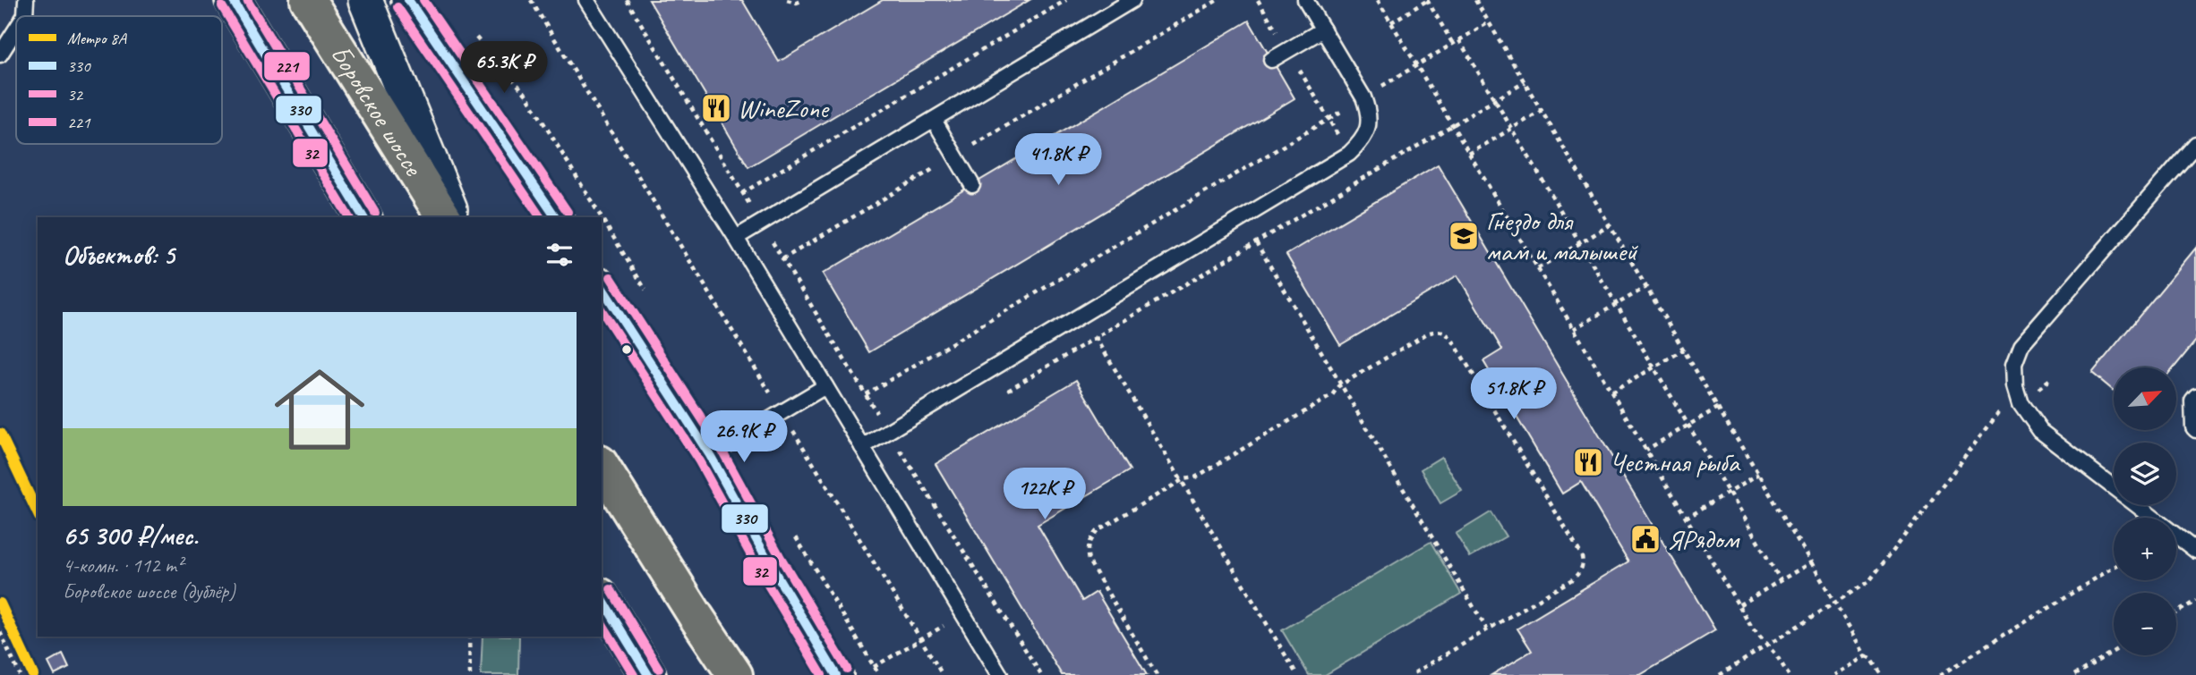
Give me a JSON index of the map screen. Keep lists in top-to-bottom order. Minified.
{"streets":{"main road":["Боровское шоссе"]},"places":{"restaurant":["WineZone","Честная рыба"],"school or university":["Гнездо для мам и малышей"],"public building":["ЯРядом"]},"lines":["transit line 330","transit line 221","transit line 32","metro line 8А"],"legend":["Метро 8А","330","32","221"],"north":"top right","page":{"price":["65.3K ₽","41.8K ₽","51.8K ₽","26.9K ₽","122K ₽"],"heading":"Объектов: 5","list":[{"name":"65 300 ₽/мес.","note":"4-комн. · 112 m² · Боровское шоссе (дублёр)"}],"map_buttons":["+","−"]}}
